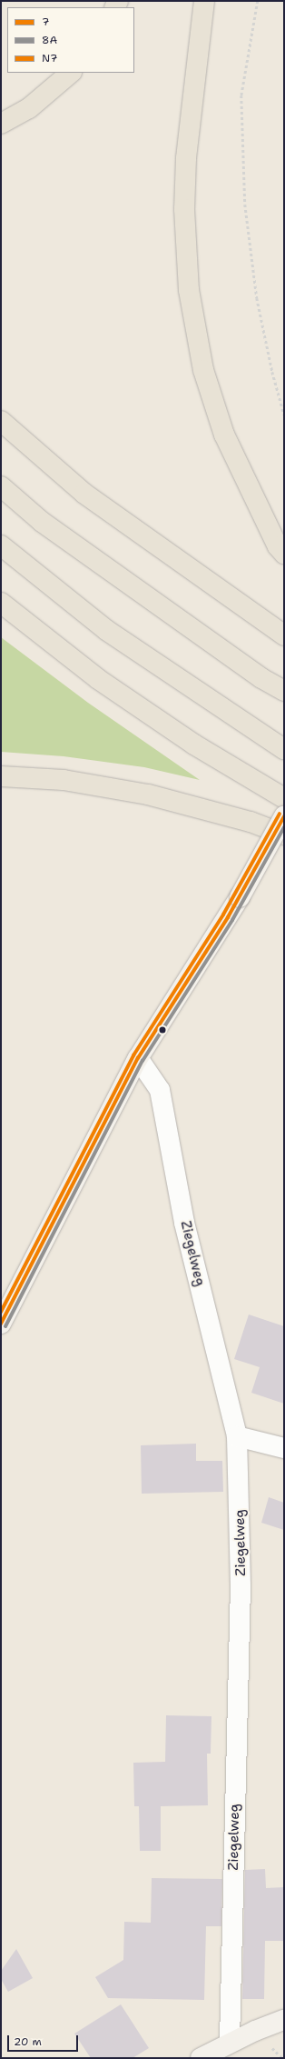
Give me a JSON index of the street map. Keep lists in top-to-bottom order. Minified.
{"streets":{"street":["Ziegelweg"]},"lines":["transit line N7","transit line 7","transit line 8A"],"legend":["7","8A","N7"],"scale_bar":"20 m"}
